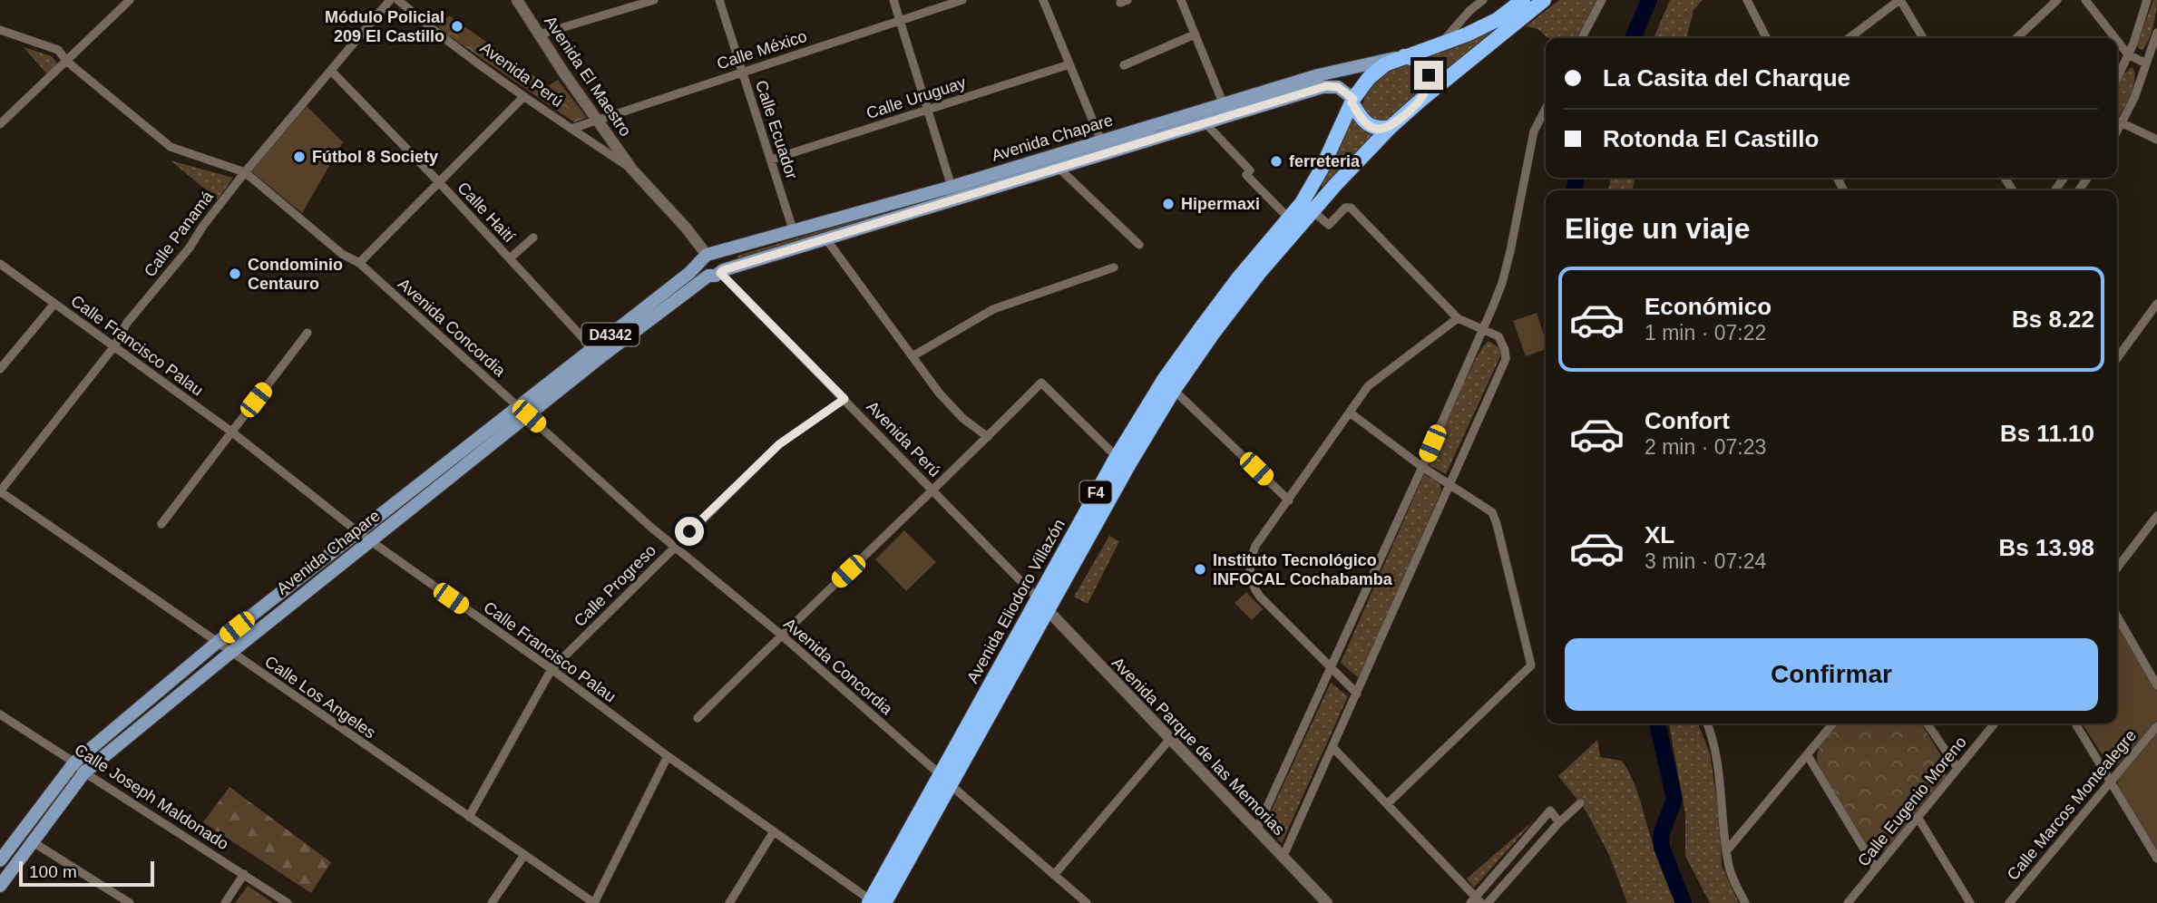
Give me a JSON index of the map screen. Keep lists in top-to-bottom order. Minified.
{"streets":{"highway":["F4","Avenida Eliodoro Villazón"],"main road":["Avenida Chapare","D4342"],"street":["Calle México","Avenida Perú","Avenida El Maestro","Calle Uruguay","Calle Ecuador","Calle Haití","Calle Panamá","Avenida Concordia","Calle Francisco Palau","Calle Progreso","Calle Los Angeles","Avenida Parque de las Memorias","Calle Joseph Maldonado","Calle Eugenio Moreno","Calle Marcos Montealegre"]},"crossings":[["Calle México","Avenida Perú"],["Calle México","Avenida El Maestro"],["Calle México","Calle Ecuador"],["Avenida Perú","Avenida El Maestro"],["Avenida Perú","Avenida Chapare"],["Avenida Perú","Calle Progreso"],["Avenida Perú","Avenida Eliodoro Villazón"],["Calle Uruguay","Calle Ecuador"],["Calle Ecuador","Avenida Chapare"],["Avenida Chapare","Calle Haití"],["Avenida Chapare","Avenida Concordia"],["Avenida Chapare","Calle Francisco Palau"],["Avenida Chapare","F4"],["Avenida Chapare","Avenida Eliodoro Villazón"],["Avenida Chapare","Calle Los Angeles"],["Avenida Chapare","Calle Joseph Maldonado"],["Calle Haití","Calle Panamá"],["Calle Panamá","Avenida Concordia"],["Calle Panamá","Calle Francisco Palau"],["Calle Panamá","Calle Los Angeles"],["Avenida Concordia","Calle Progreso"],["Avenida Concordia","Avenida Eliodoro Villazón"],["Calle Francisco Palau","Calle Progreso"],["Calle Francisco Palau","Avenida Eliodoro Villazón"],["F4","Avenida Eliodoro Villazón"],["Calle Progreso","Calle Los Angeles"],["Avenida Eliodoro Villazón","Avenida Parque de las Memorias"]],"places":["Módulo Policial 209 El Castillo","Fútbol 8 Society","ferreteria","Hipermaxi","Condominio Centauro","Instituto Tecnológico INFOCAL Cochabamba"],"scale_bar":"100 m","page":{"banner":["La Casita del Charque","Rotonda El Castillo"],"heading":"Elige un viaje","list":[{"name":"Económico","note":"1 min · 07:22","value":"Bs 8.22"},{"name":"Confort","note":"2 min · 07:23","value":"Bs 11.10"},{"name":"XL","note":"3 min · 07:24","value":"Bs 13.98"}],"buttons":"Confirmar","scale":"100 m"}}
